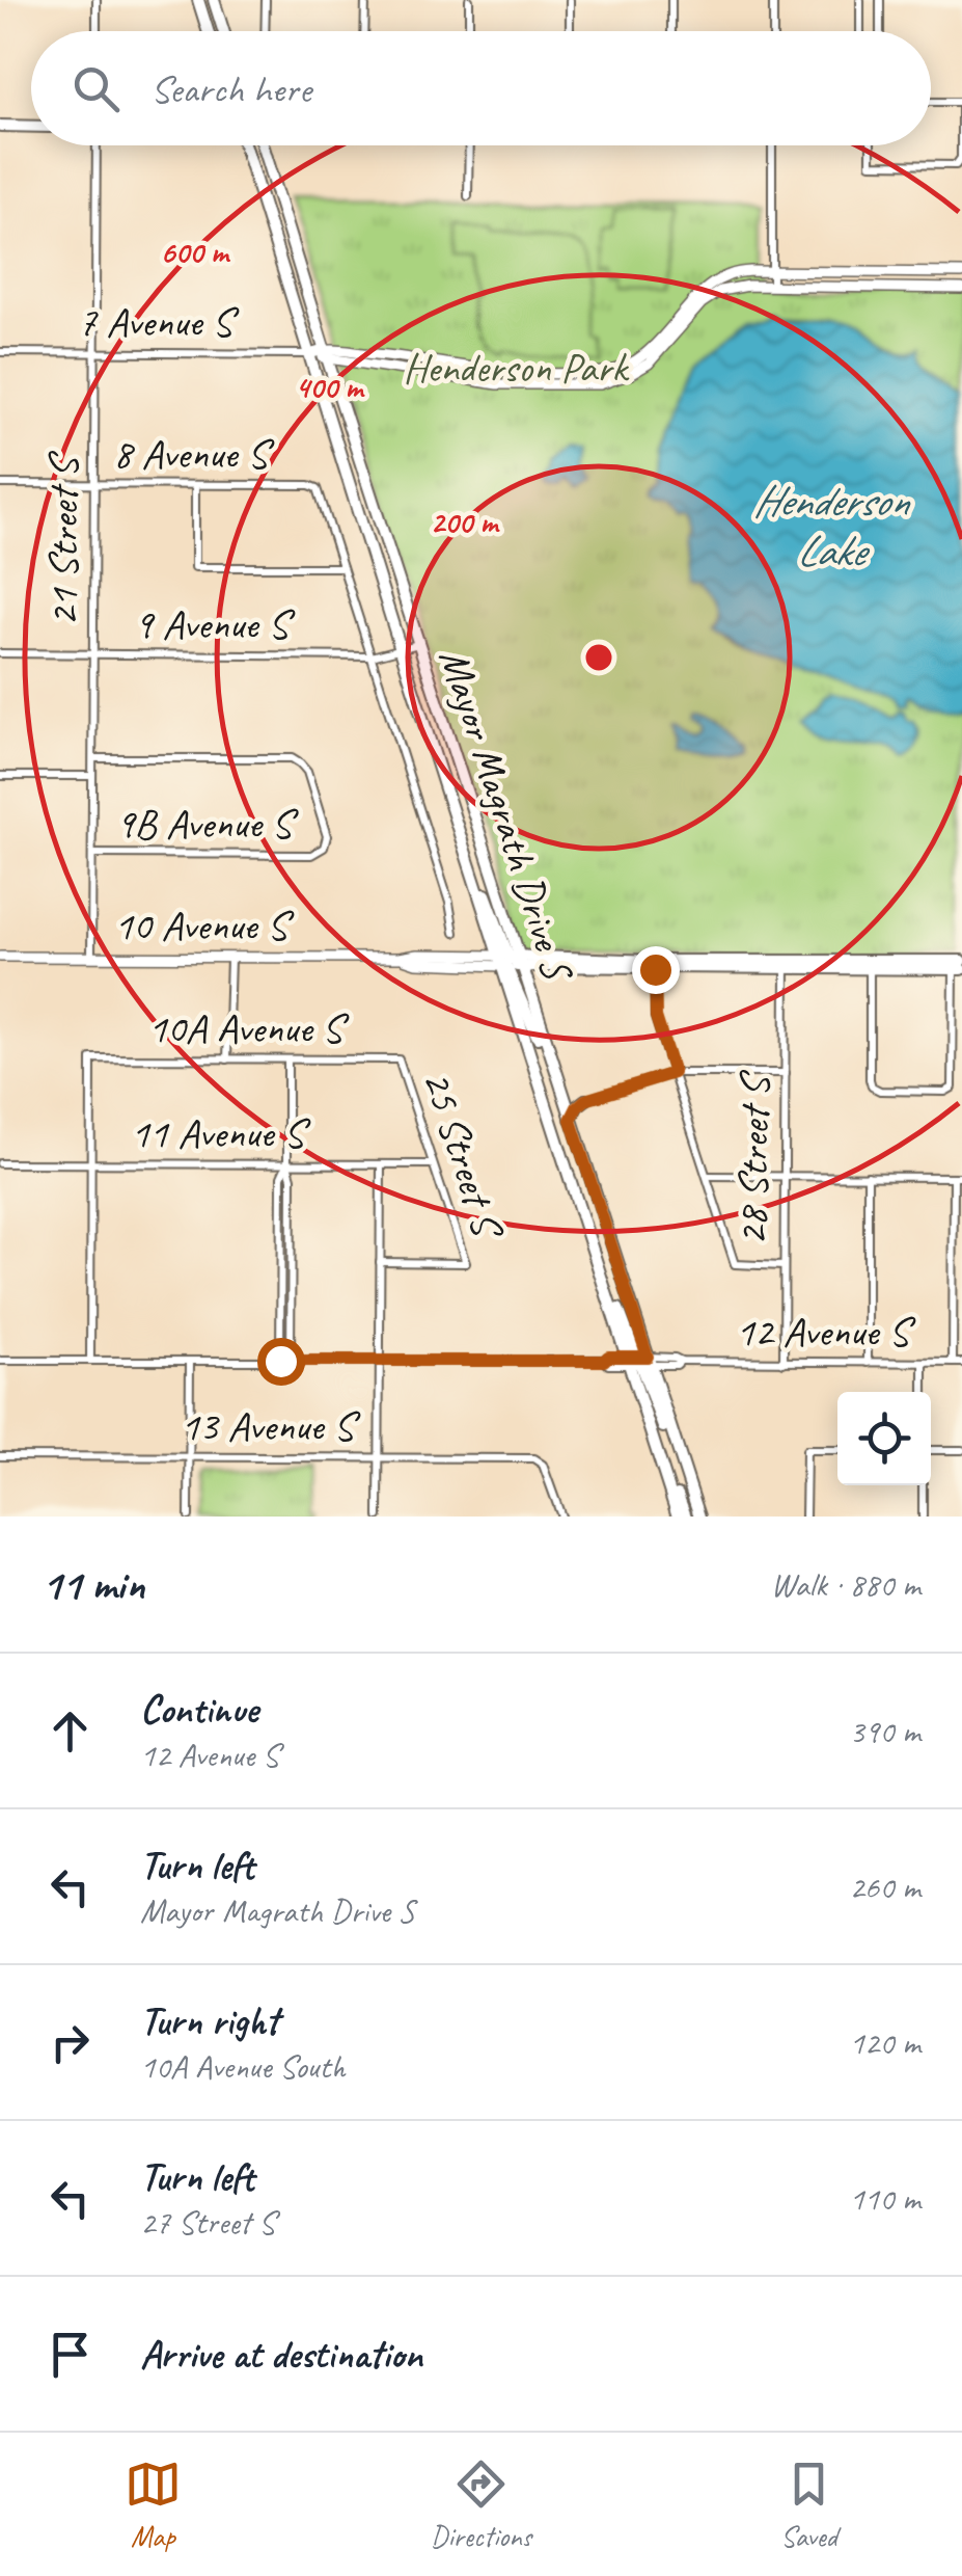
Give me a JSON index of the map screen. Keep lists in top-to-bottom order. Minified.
{"streets":{"main road":["Mayor Magrath Drive S"],"street":["7 Avenue S","8 Avenue S","21 Street S","9 Avenue S","9B Avenue S","10 Avenue S","10A Avenue S","11 Avenue S","25 Street S","28 Street S","12 Avenue S","13 Avenue S"]},"crossings":[["7 Avenue S","21 Street S"],["7 Avenue S","Mayor Magrath Drive S"],["8 Avenue S","21 Street S"],["8 Avenue S","Mayor Magrath Drive S"],["21 Street S","9 Avenue S"],["21 Street S","9B Avenue S"],["21 Street S","10 Avenue S"],["9 Avenue S","Mayor Magrath Drive S"],["Mayor Magrath Drive S","10 Avenue S"],["Mayor Magrath Drive S","12 Avenue S"],["10A Avenue S","11 Avenue S"],["10A Avenue S","25 Street S"],["11 Avenue S","25 Street S"],["28 Street S","12 Avenue S"]],"water":["Henderson Lake"],"parks":["Henderson Park"],"page":{"search":"Search here","heading":["11 min","Walk · 880 m"],"list":[["Continue","12 Avenue S","390 m"],["Turn left","Mayor Magrath Drive S","260 m"],["Turn right","10A Avenue South","120 m"],["Turn left","27 Street S","110 m"],"Arrive at destination"],"nav":["Map","Directions","Saved"]},"rings":["600 m","400 m","200 m"]}
